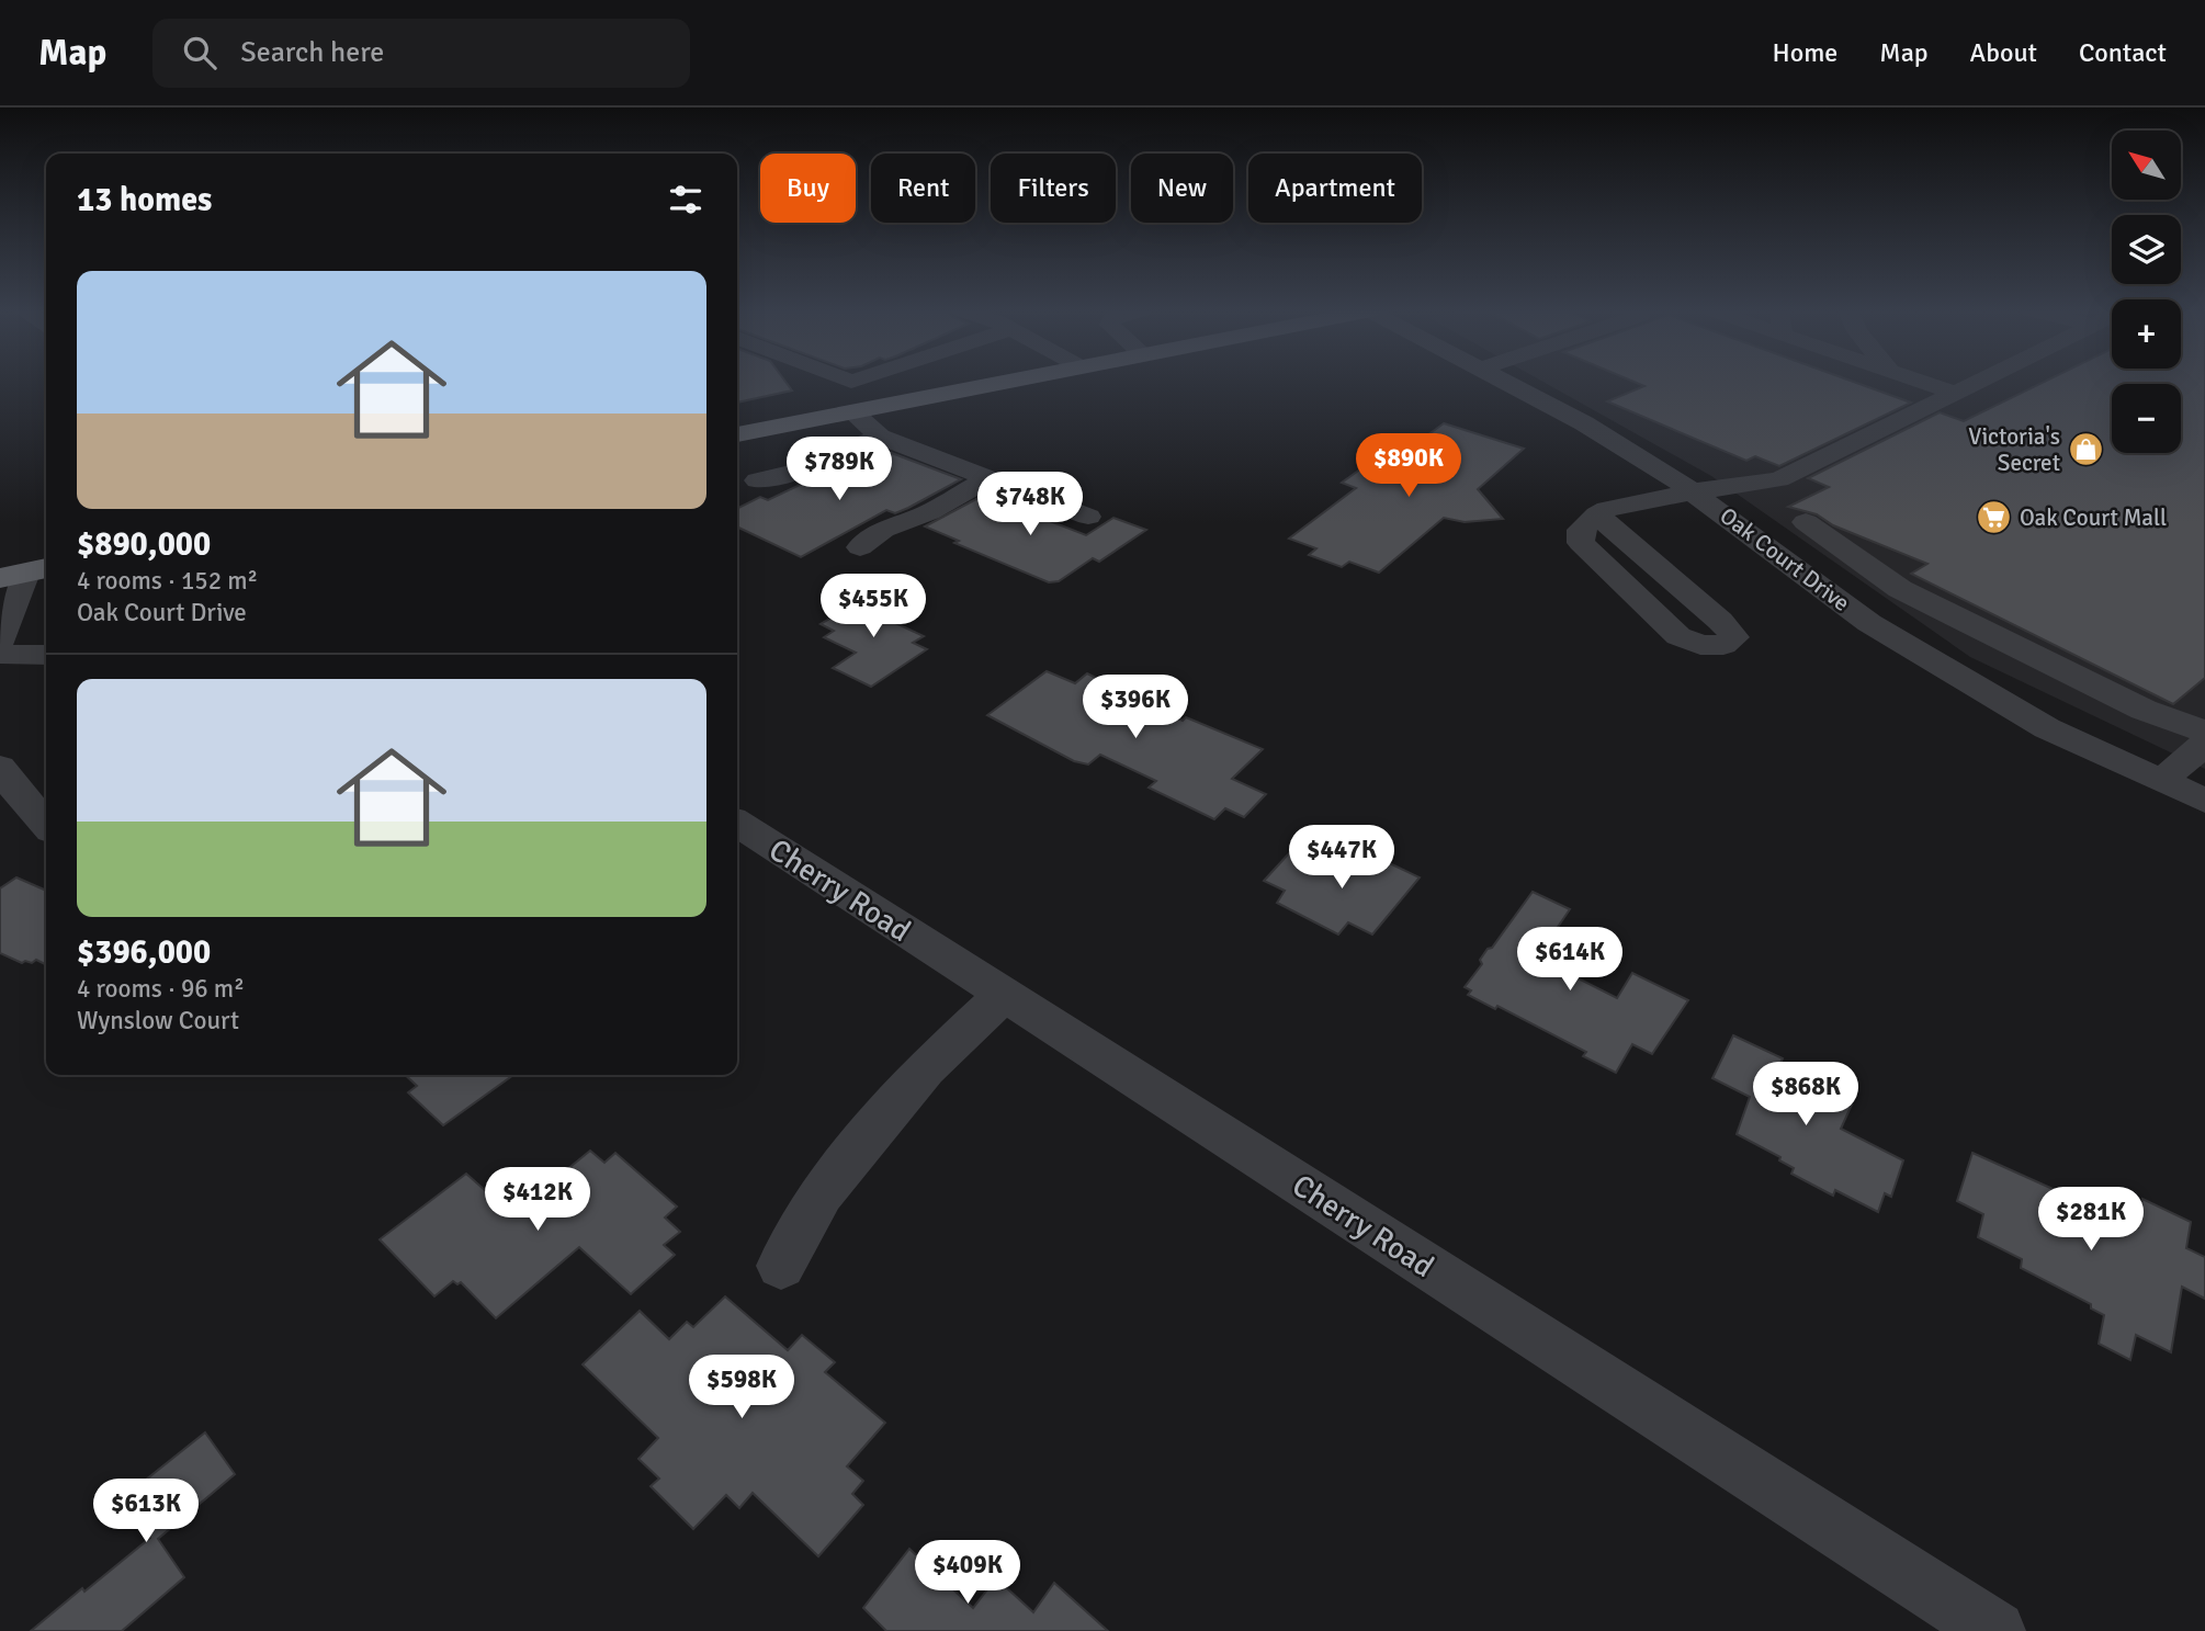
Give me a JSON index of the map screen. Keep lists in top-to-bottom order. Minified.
{"streets":{"street":["Oak Court Drive","Cherry Road"]},"places":{"shop":["Victoria's Secret"],"supermarket":["Oak Court Mall"]},"north":"top left","page":{"header":"Map","search":"Search here","nav":["Home","Map","About","Contact"],"map_buttons":["+","−"],"chip":["Buy","Rent","Filters","New","Apartment"],"heading":"13 homes","list":[{"name":"$890,000","note":"4 rooms · 152 m² · Oak Court Drive"},{"name":"$396,000","note":"4 rooms · 96 m² · Wynslow Court"}],"price":["$890K","$789K","$748K","$455K","$396K","$447K","$614K","$868K","$412K","$281K","$598K","$613K","$409K"]}}
